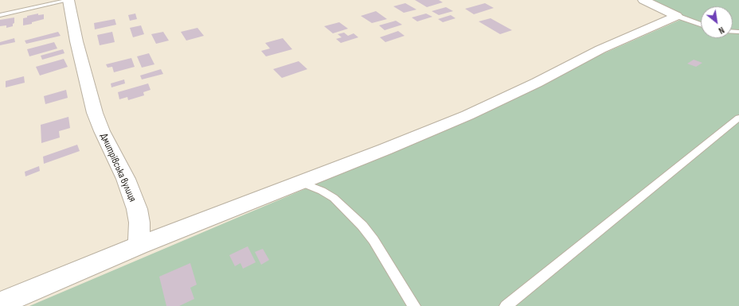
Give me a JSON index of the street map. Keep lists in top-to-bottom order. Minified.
{"streets":{"street":["Дмитрівська вулиця"]},"north":"bottom right"}
